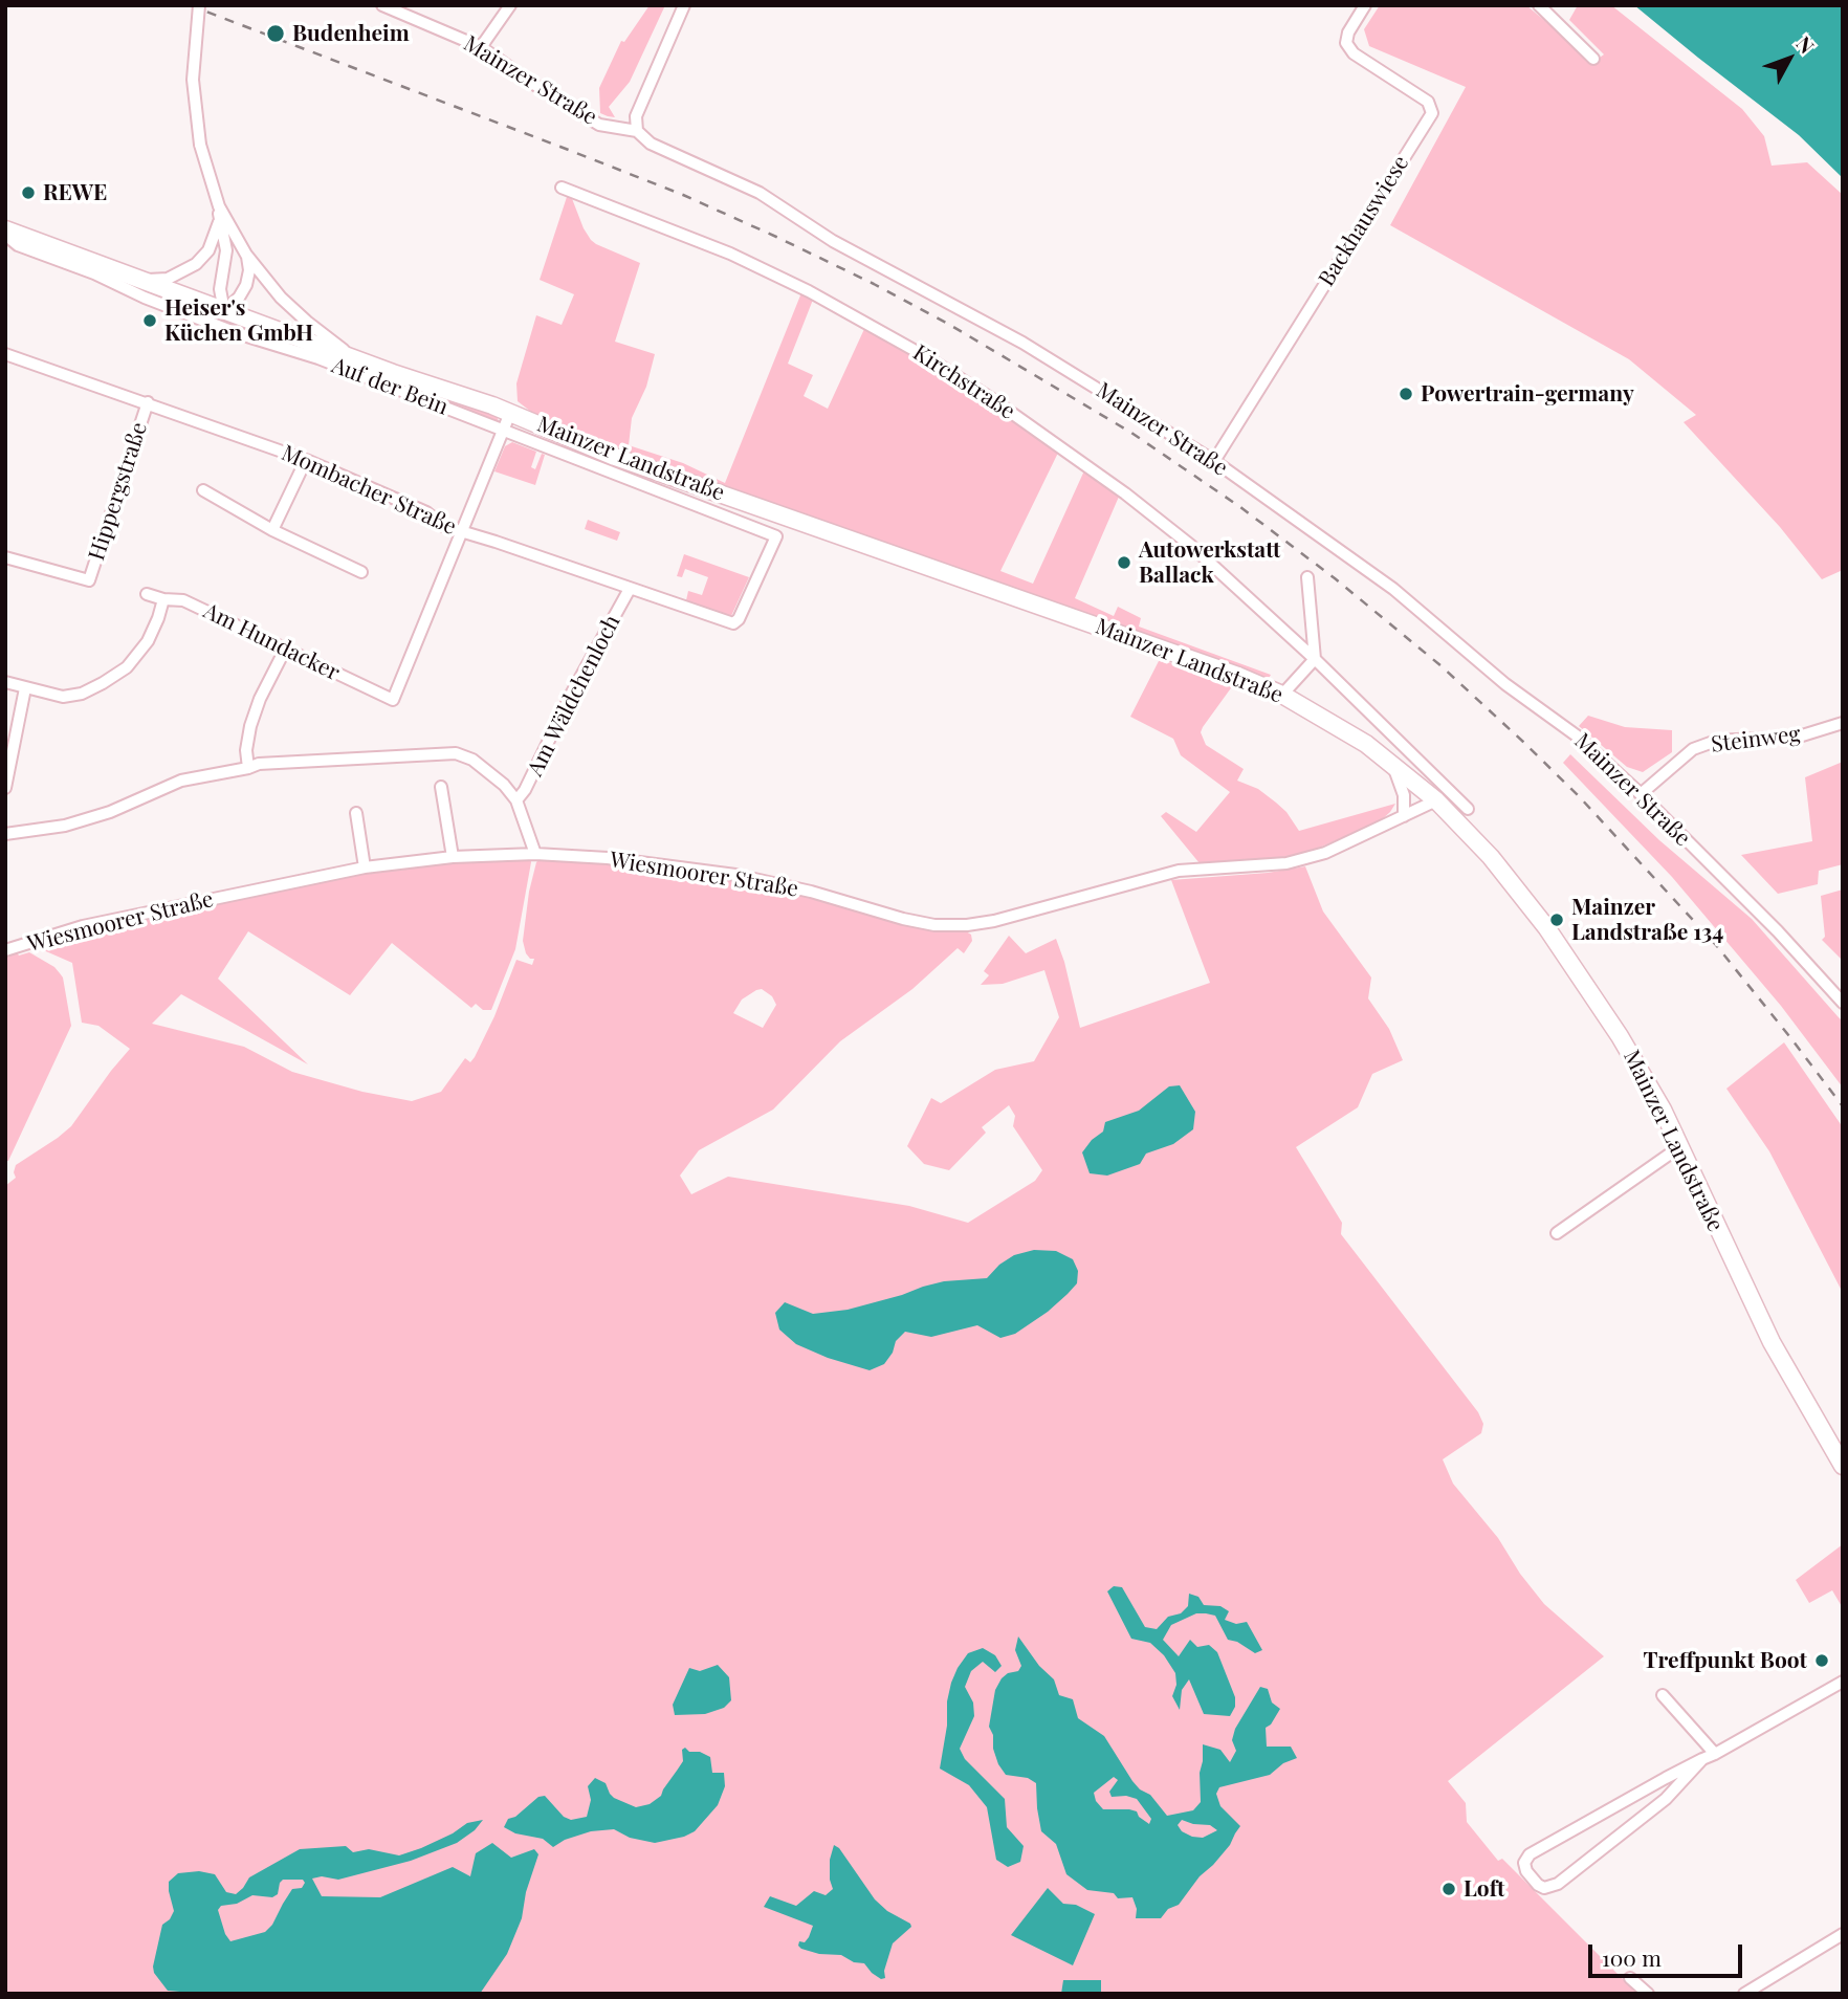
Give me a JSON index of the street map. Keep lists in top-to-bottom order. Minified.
{"streets":{"main road":["Mainzer Landstraße"],"street":["Mainzer Straße","Backhauswiese","Kirchstraße","Auf der Bein","Mombacher Straße","Hippergstraße","Am Hundacker","Am Wäldchenloch","Steinweg","Wiesmoorer Straße"]},"crossings":[["Mainzer Straße","Backhauswiese"],["Mainzer Straße","Steinweg"],["Auf der Bein","Mainzer Landstraße"],["Auf der Bein","Mombacher Straße"],["Mainzer Landstraße","Wiesmoorer Straße"],["Mombacher Straße","Hippergstraße"],["Mombacher Straße","Am Hundacker"],["Mombacher Straße","Am Wäldchenloch"]],"places":["Budenheim","REWE","Heiser's Küchen GmbH","Powertrain-germany","Autowerkstatt Ballack","Mainzer Landstraße 134","Treffpunkt Boot","Loft"],"scale_bar":"100 m","north":"top right"}
